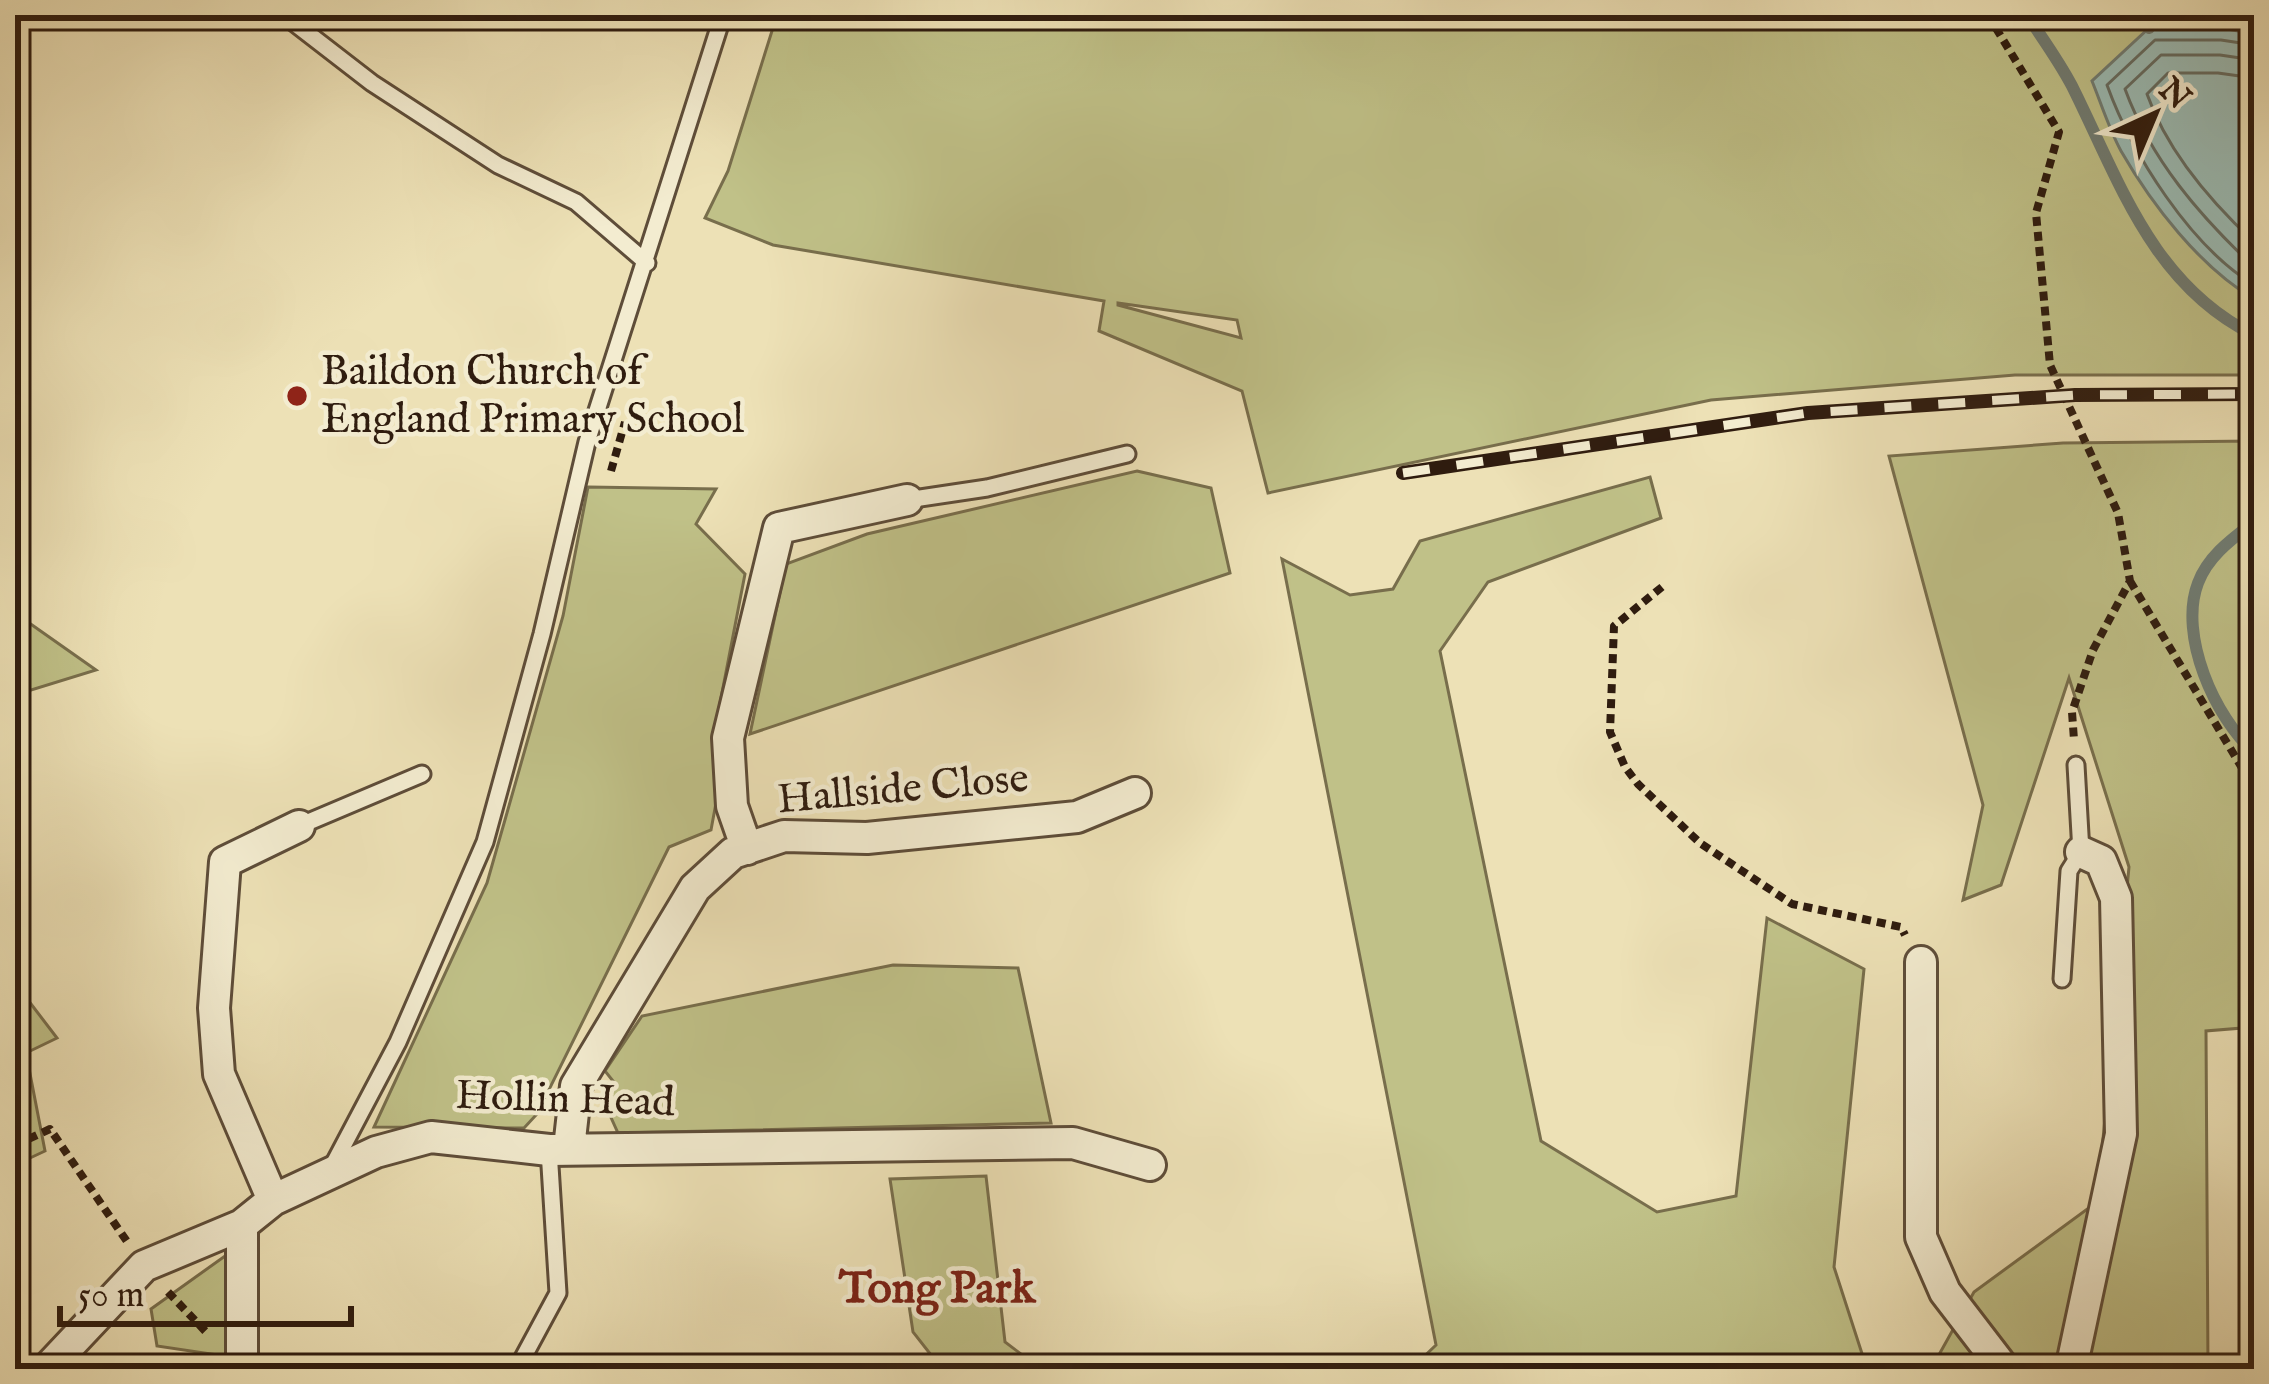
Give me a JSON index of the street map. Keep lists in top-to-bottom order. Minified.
{"streets":{"street":["Hallside Close","Hollin Head"]},"crossings":[["Hallside Close","Hollin Head"]],"districts":["Tong Park"],"places":["Baildon Church of England Primary School"],"scale_bar":"50 m","north":"top right"}
